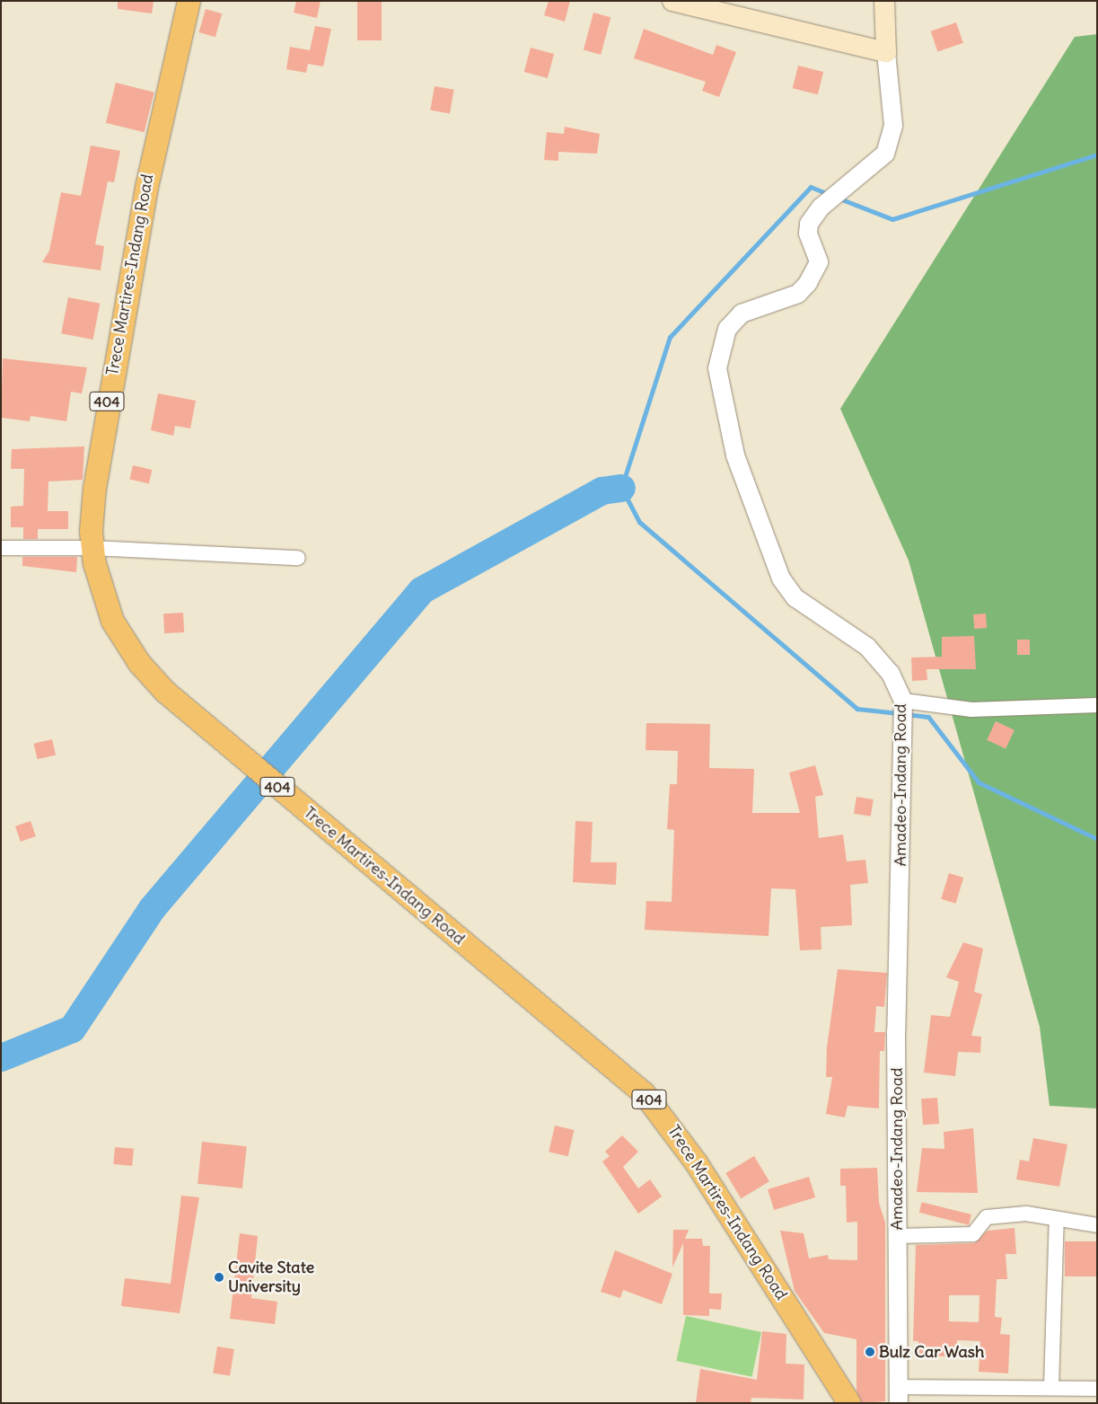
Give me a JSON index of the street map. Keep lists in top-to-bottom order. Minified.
{"streets":{"main road":["Trece Martires-Indang Road","404","Amadeo-Indang Road"]},"places":["Cavite State University","Bulz Car Wash"]}
